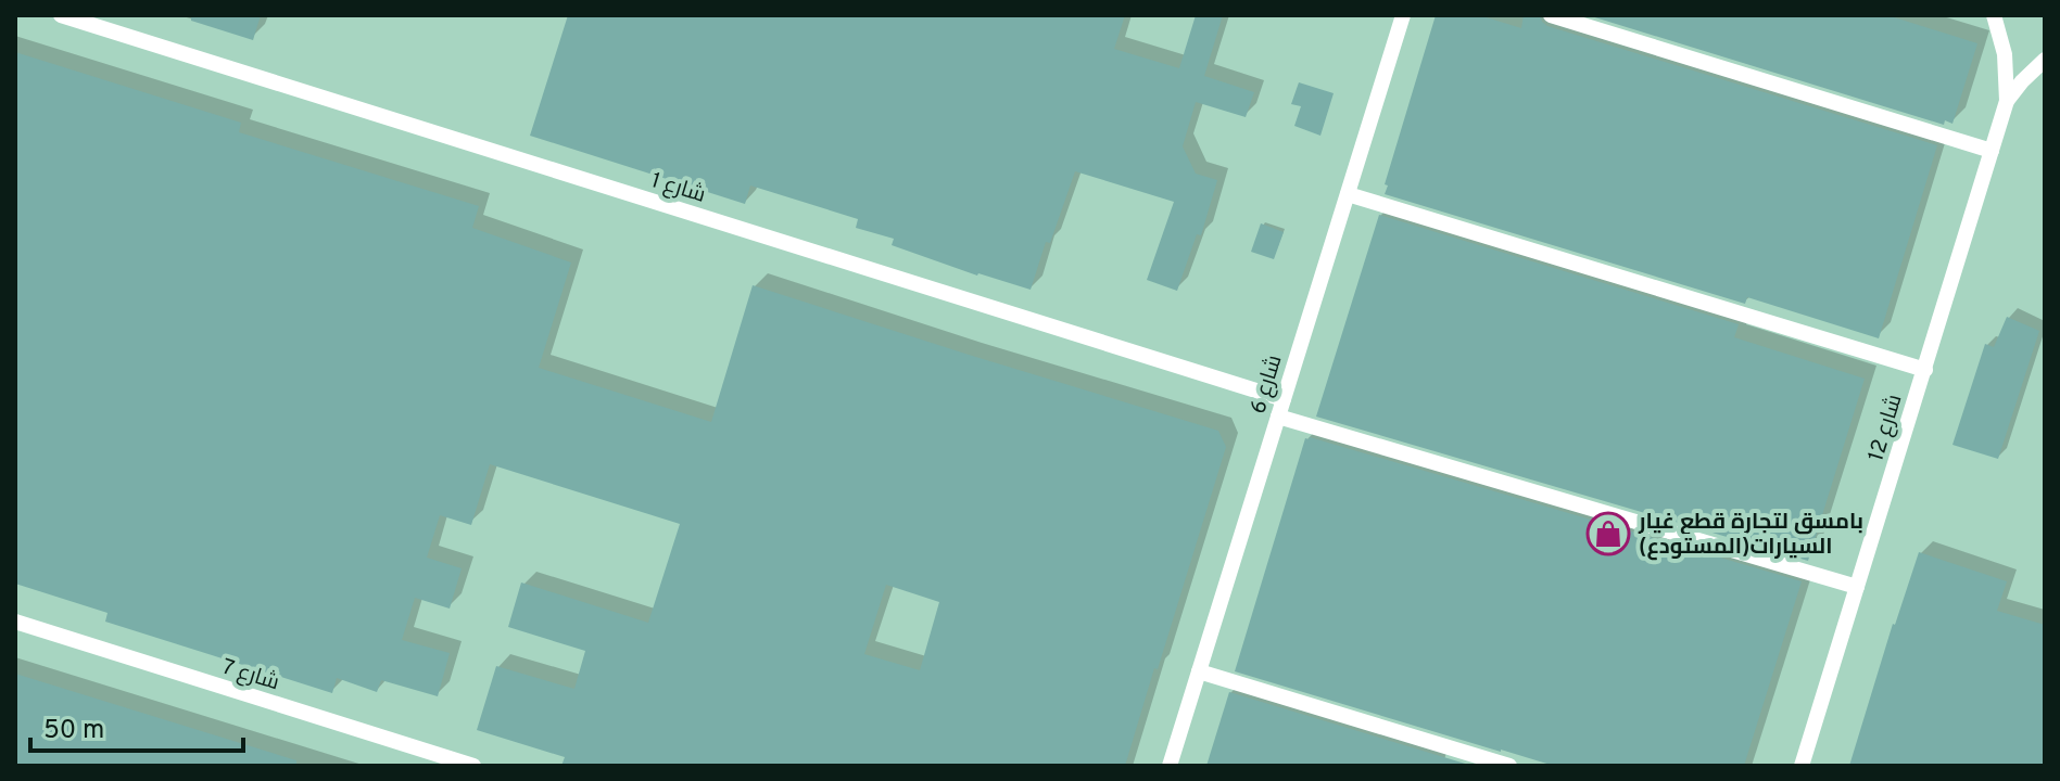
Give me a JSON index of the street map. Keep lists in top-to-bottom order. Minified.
{"streets":{"lane":["شارع 1","شارع 6","شارع 12","شارع 7"]},"crossings":[["شارع 1","شارع 6"]],"places":{"shop":["بامسق لتجارة قطع غيار السيارات(المستودع)"]},"scale_bar":"50 m"}
